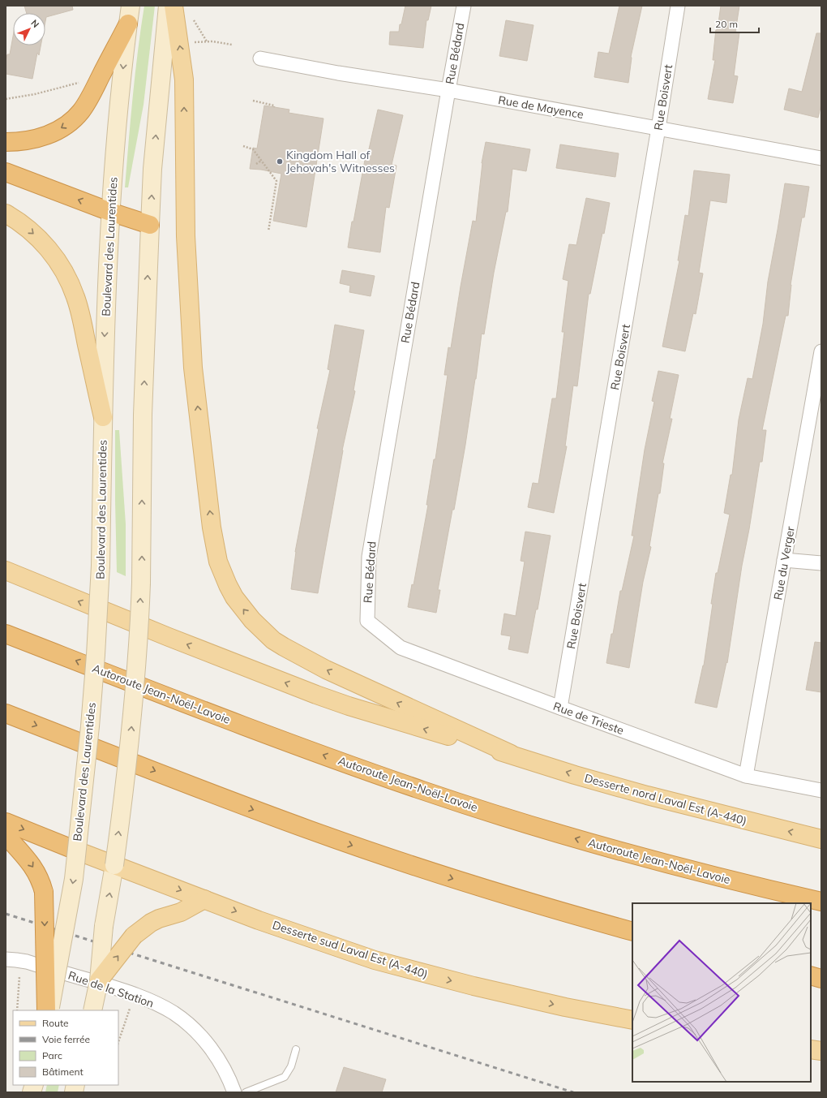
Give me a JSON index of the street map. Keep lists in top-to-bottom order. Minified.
{"streets":{"highway":["Autoroute Jean-Noël-Lavoie"],"main road":["Boulevard des Laurentides","Desserte nord Laval Est (A-440)","Desserte sud Laval Est (A-440)"],"street":["Rue Bédard","Rue Boisvert","Rue de Mayence","Rue du Verger","Rue de Trieste","Rue de la Station"]},"crossings":[["Rue Bédard","Rue de Mayence"],["Rue Bédard","Rue de Trieste"],["Rue Boisvert","Rue de Mayence"],["Rue Boisvert","Rue de Trieste"],["Boulevard des Laurentides","Desserte sud Laval Est (A-440)"],["Rue du Verger","Rue de Trieste"]],"one_way":["Desserte nord Laval Est (A-440)","Desserte sud Laval Est (A-440)"],"places":["Kingdom Hall of Jehovah's Witnesses"],"legend":["Route","Voie ferrée","Parc","Bâtiment"],"scale_bar":"20 m","north":"top right"}
